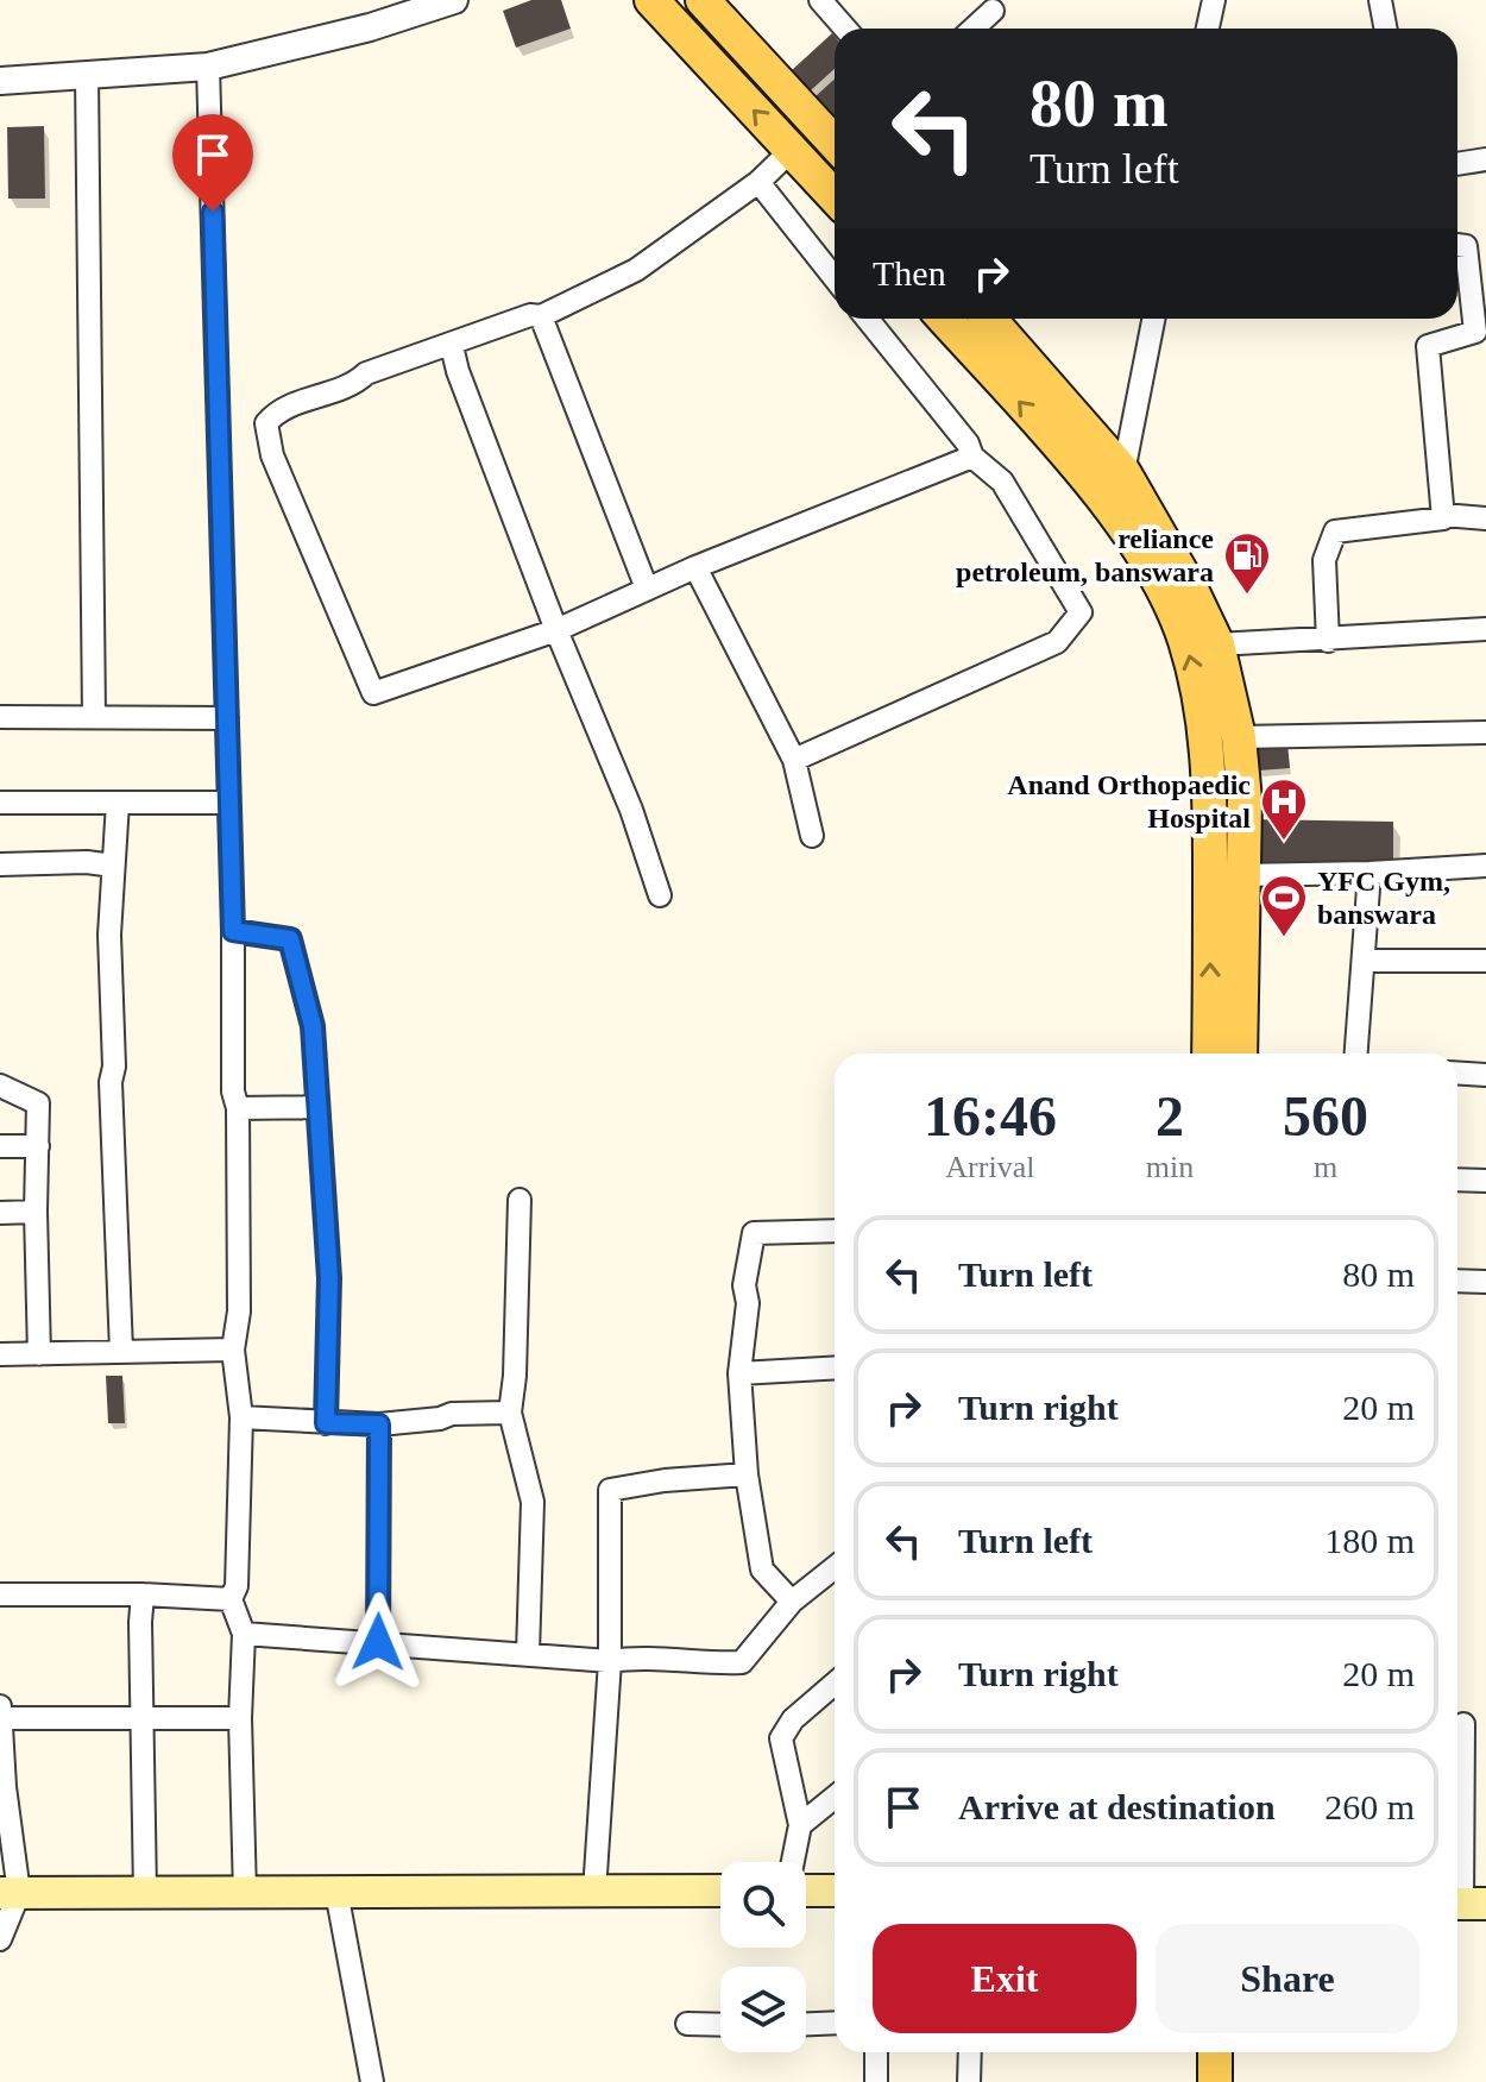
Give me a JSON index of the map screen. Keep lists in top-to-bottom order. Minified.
{"places":{"fuel station":["reliance petroleum, banswara"],"hospital":["Anand Orthopaedic Hospital"],"sports":["YFC Gym, banswara"]},"page":{"turn":["80 m","Turn left"],"then":"Then","eta":["16:46","Arrival","2","min","560","m"],"list":[{"name":"Turn left","value":"80 m"},{"name":"Turn right","value":"20 m"},{"name":"Turn left","value":"180 m"},{"name":"Turn right","value":"20 m"},{"name":"Arrive at destination","value":"260 m"}],"buttons":["Exit","Share"]}}
